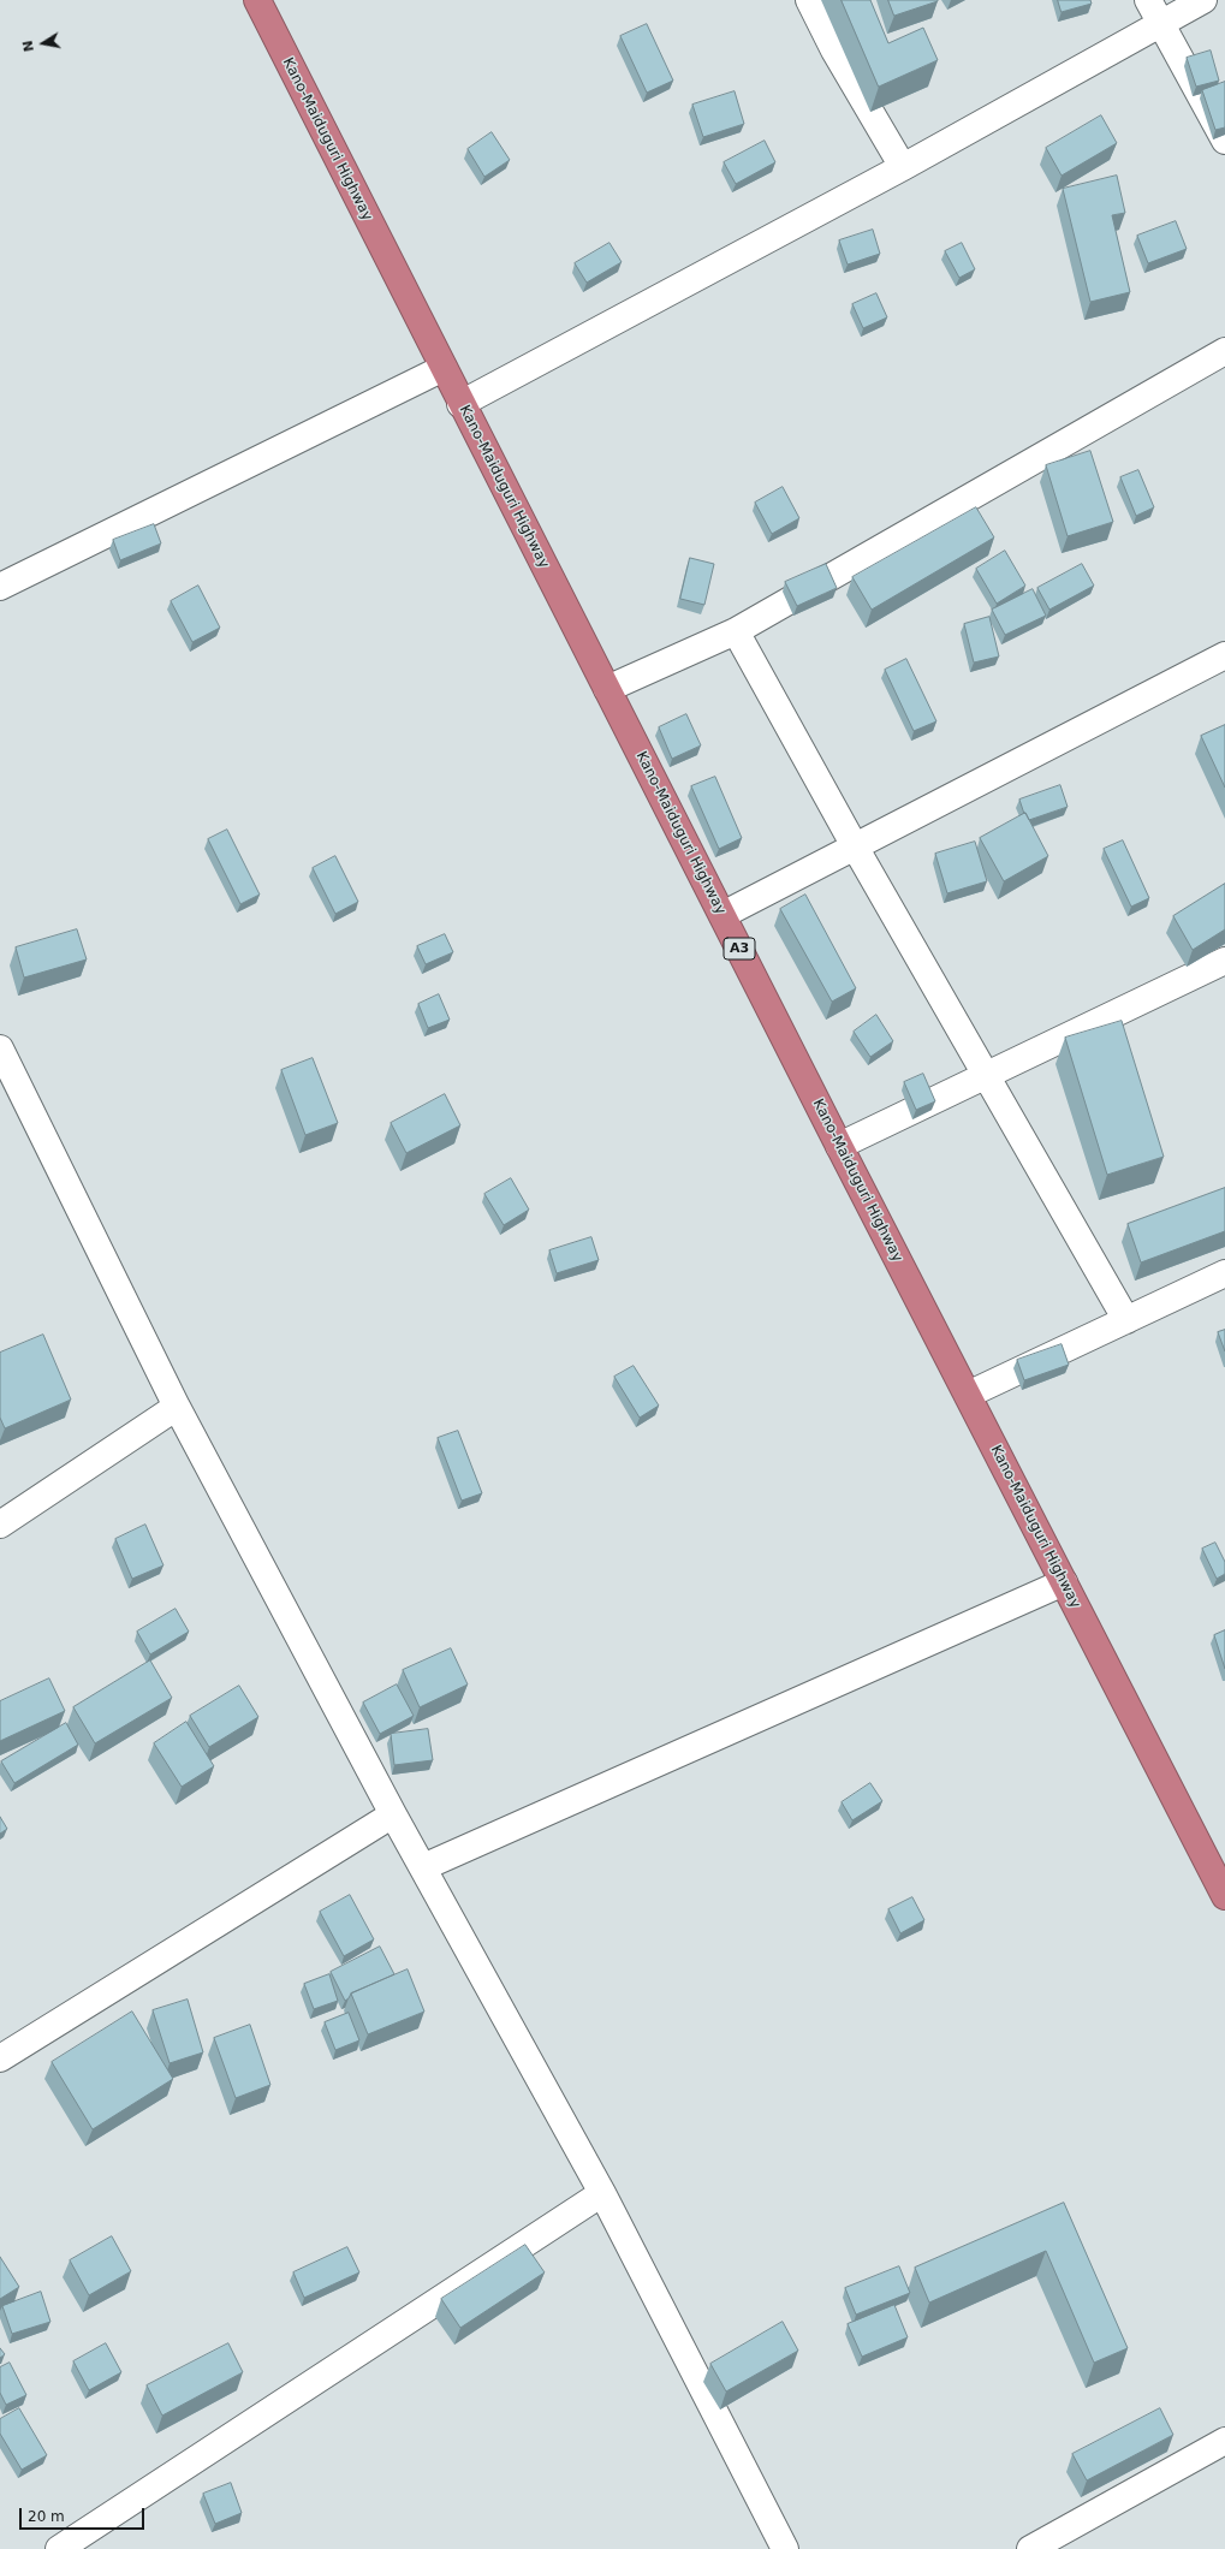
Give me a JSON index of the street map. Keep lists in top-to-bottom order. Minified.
{"streets":{"highway":["Kano-Maiduguri Highway","A3"]},"scale_bar":"20 m","north":"left"}
